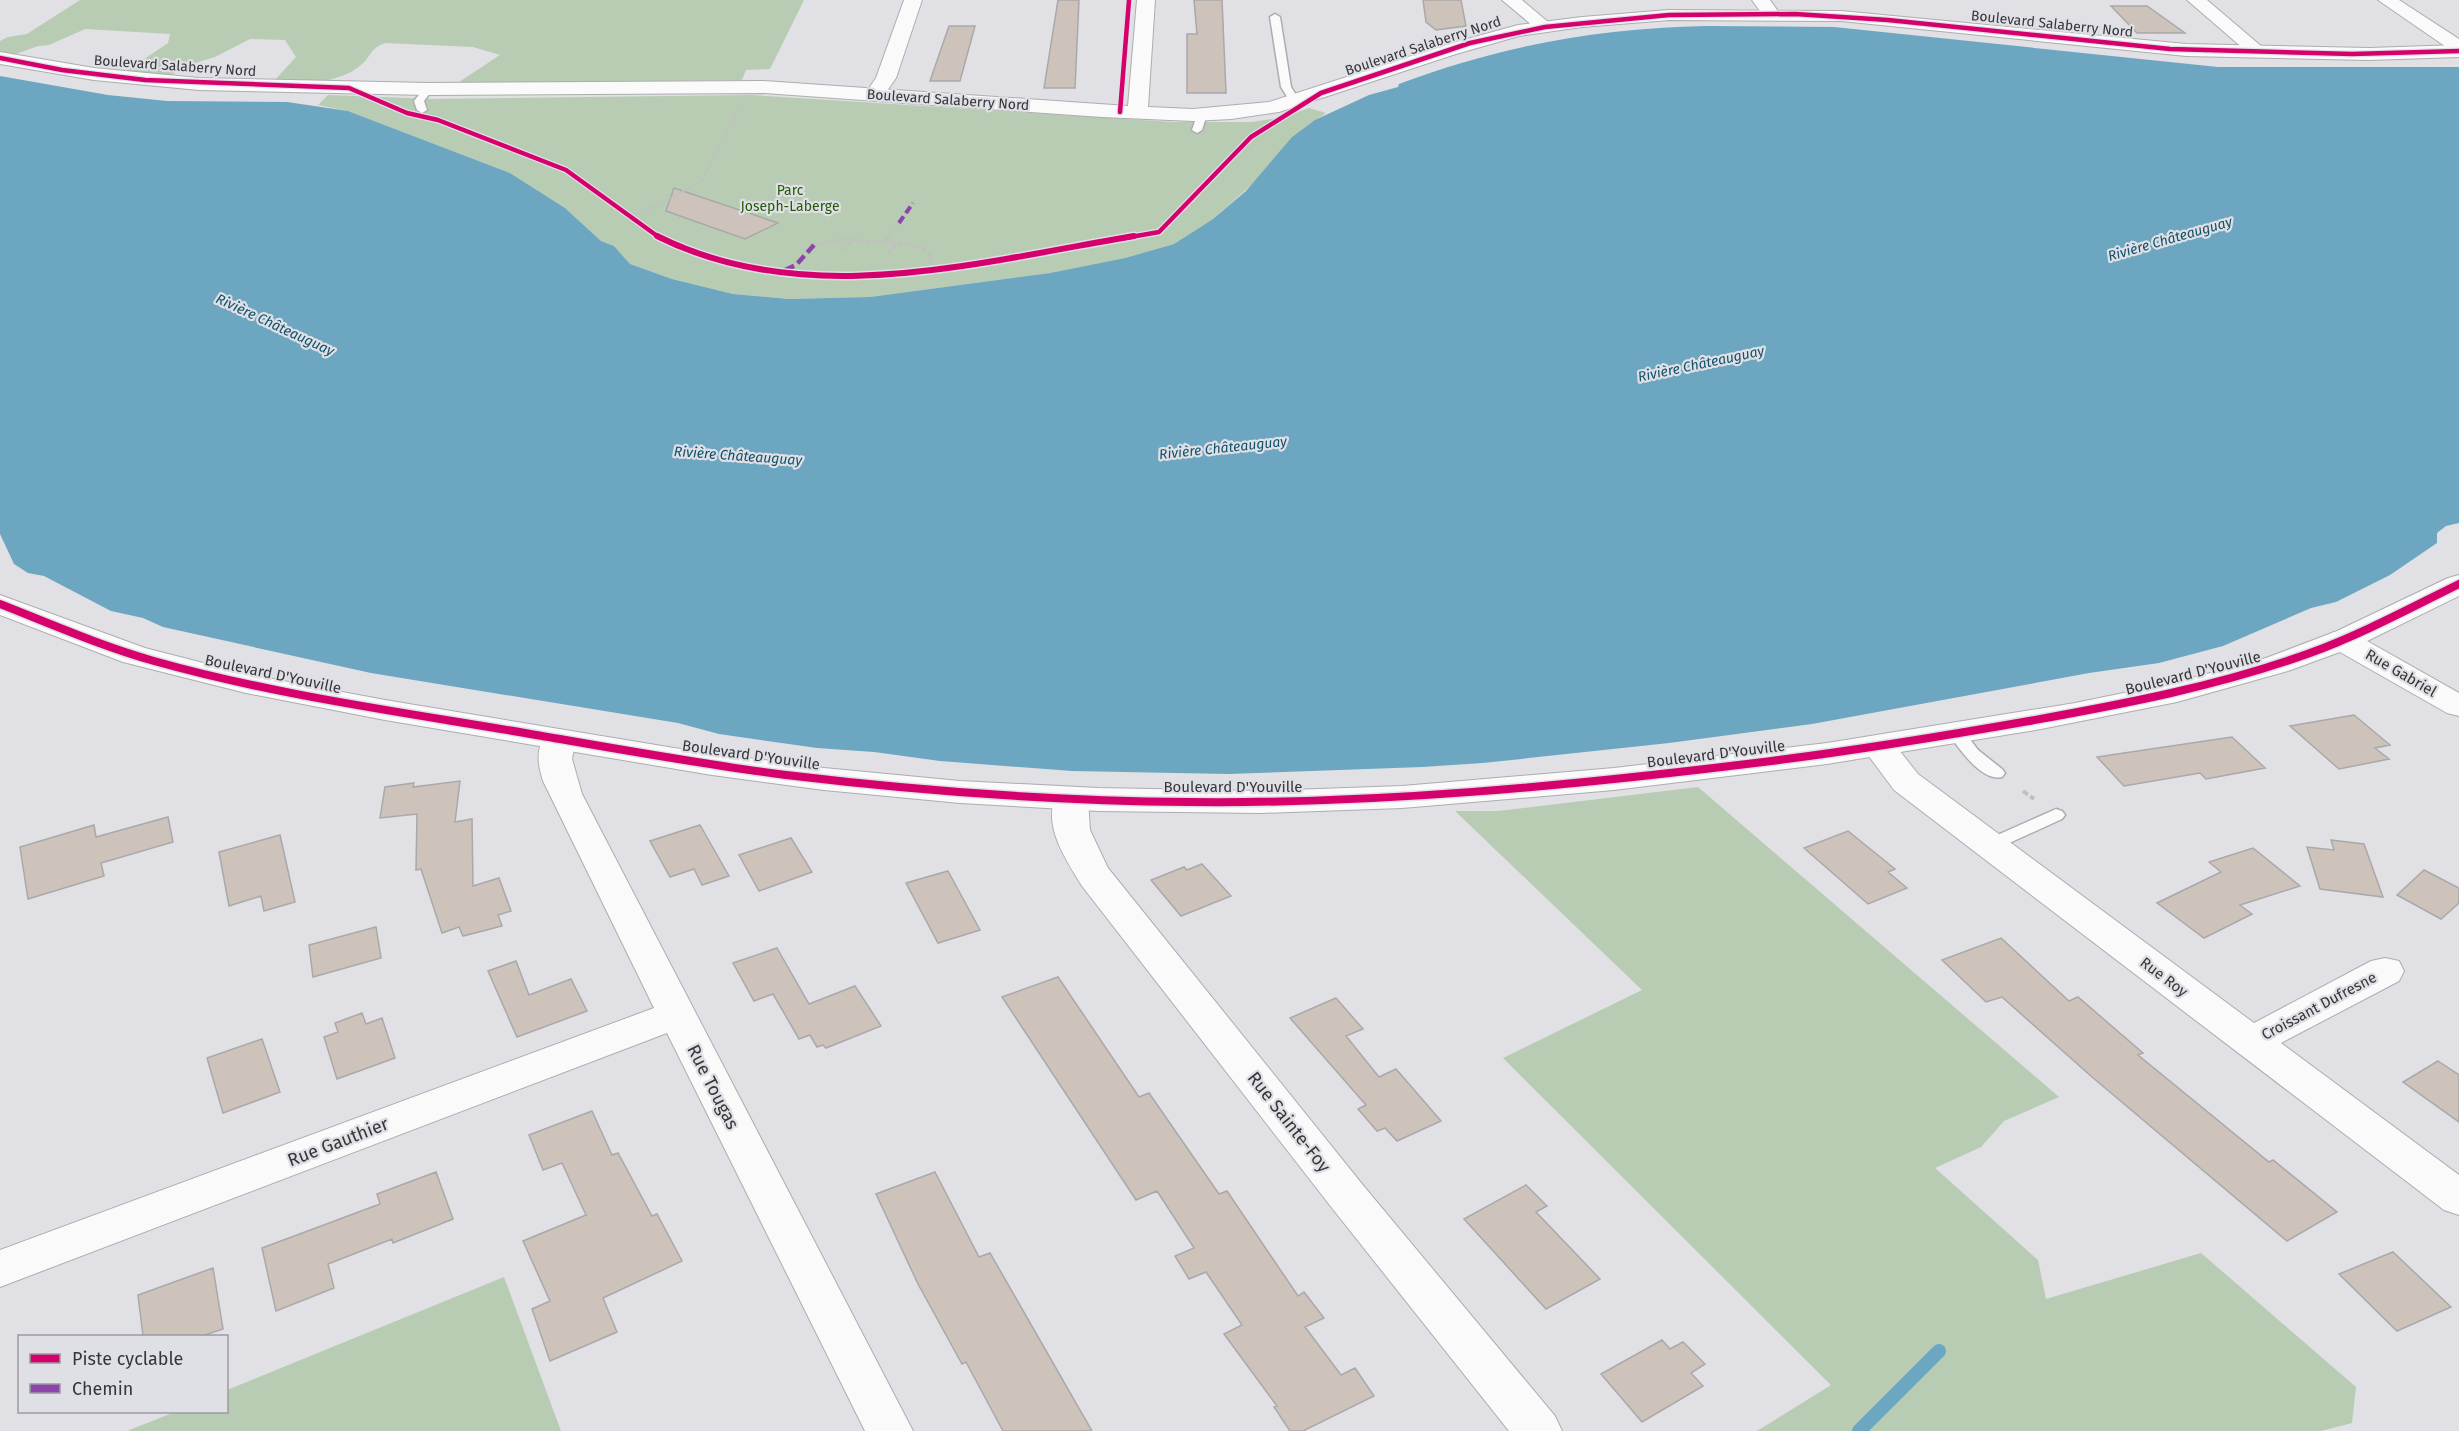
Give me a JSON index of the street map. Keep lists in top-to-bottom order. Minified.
{"streets":{"street":["Boulevard Salaberry Nord","Boulevard D'Youville","Rue Gabriel","Rue Roy","Croissant Dufresne","Rue Tougas","Rue Sainte-Foy","Rue Gauthier"]},"crossings":[["Boulevard D'Youville","Rue Gabriel"],["Boulevard D'Youville","Rue Roy"],["Boulevard D'Youville","Rue Tougas"],["Boulevard D'Youville","Rue Sainte-Foy"],["Rue Roy","Croissant Dufresne"],["Rue Tougas","Rue Gauthier"]],"water":["Rivière Châteauguay"],"parks":["Parc Joseph-Laberge"],"legend":["Piste cyclable","Chemin"]}
